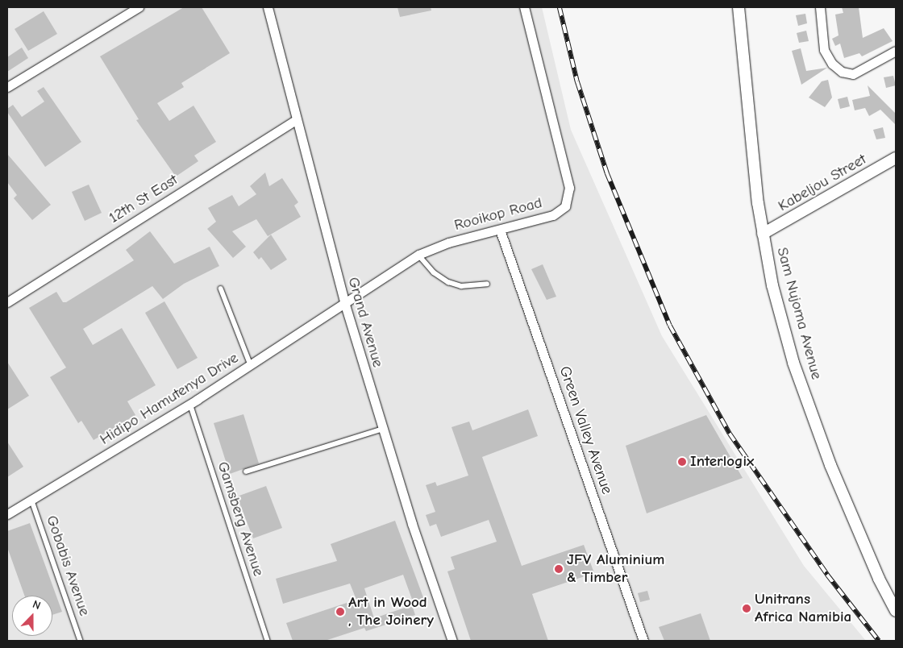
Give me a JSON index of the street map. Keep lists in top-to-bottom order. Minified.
{"streets":{"street":["Kabeljou Street","12th St East","Rooikop Road","Sam Nujoma Avenue","Grand Avenue","Hidipo Hamutenya Drive","Green Valley Avenue"],"lane":["Gamsberg Avenue","Gobabis Avenue"]},"crossings":[["Kabeljou Street","Sam Nujoma Avenue"],["12th St East","Grand Avenue"],["Rooikop Road","Grand Avenue"],["Rooikop Road","Hidipo Hamutenya Drive"],["Rooikop Road","Green Valley Avenue"],["Grand Avenue","Hidipo Hamutenya Drive"],["Hidipo Hamutenya Drive","Gamsberg Avenue"],["Hidipo Hamutenya Drive","Gobabis Avenue"]],"places":["Interlogix","JFV Aluminium & Timber","Unitrans Africa Namibia","Art in Wood , The Joinery"],"north":"top"}
